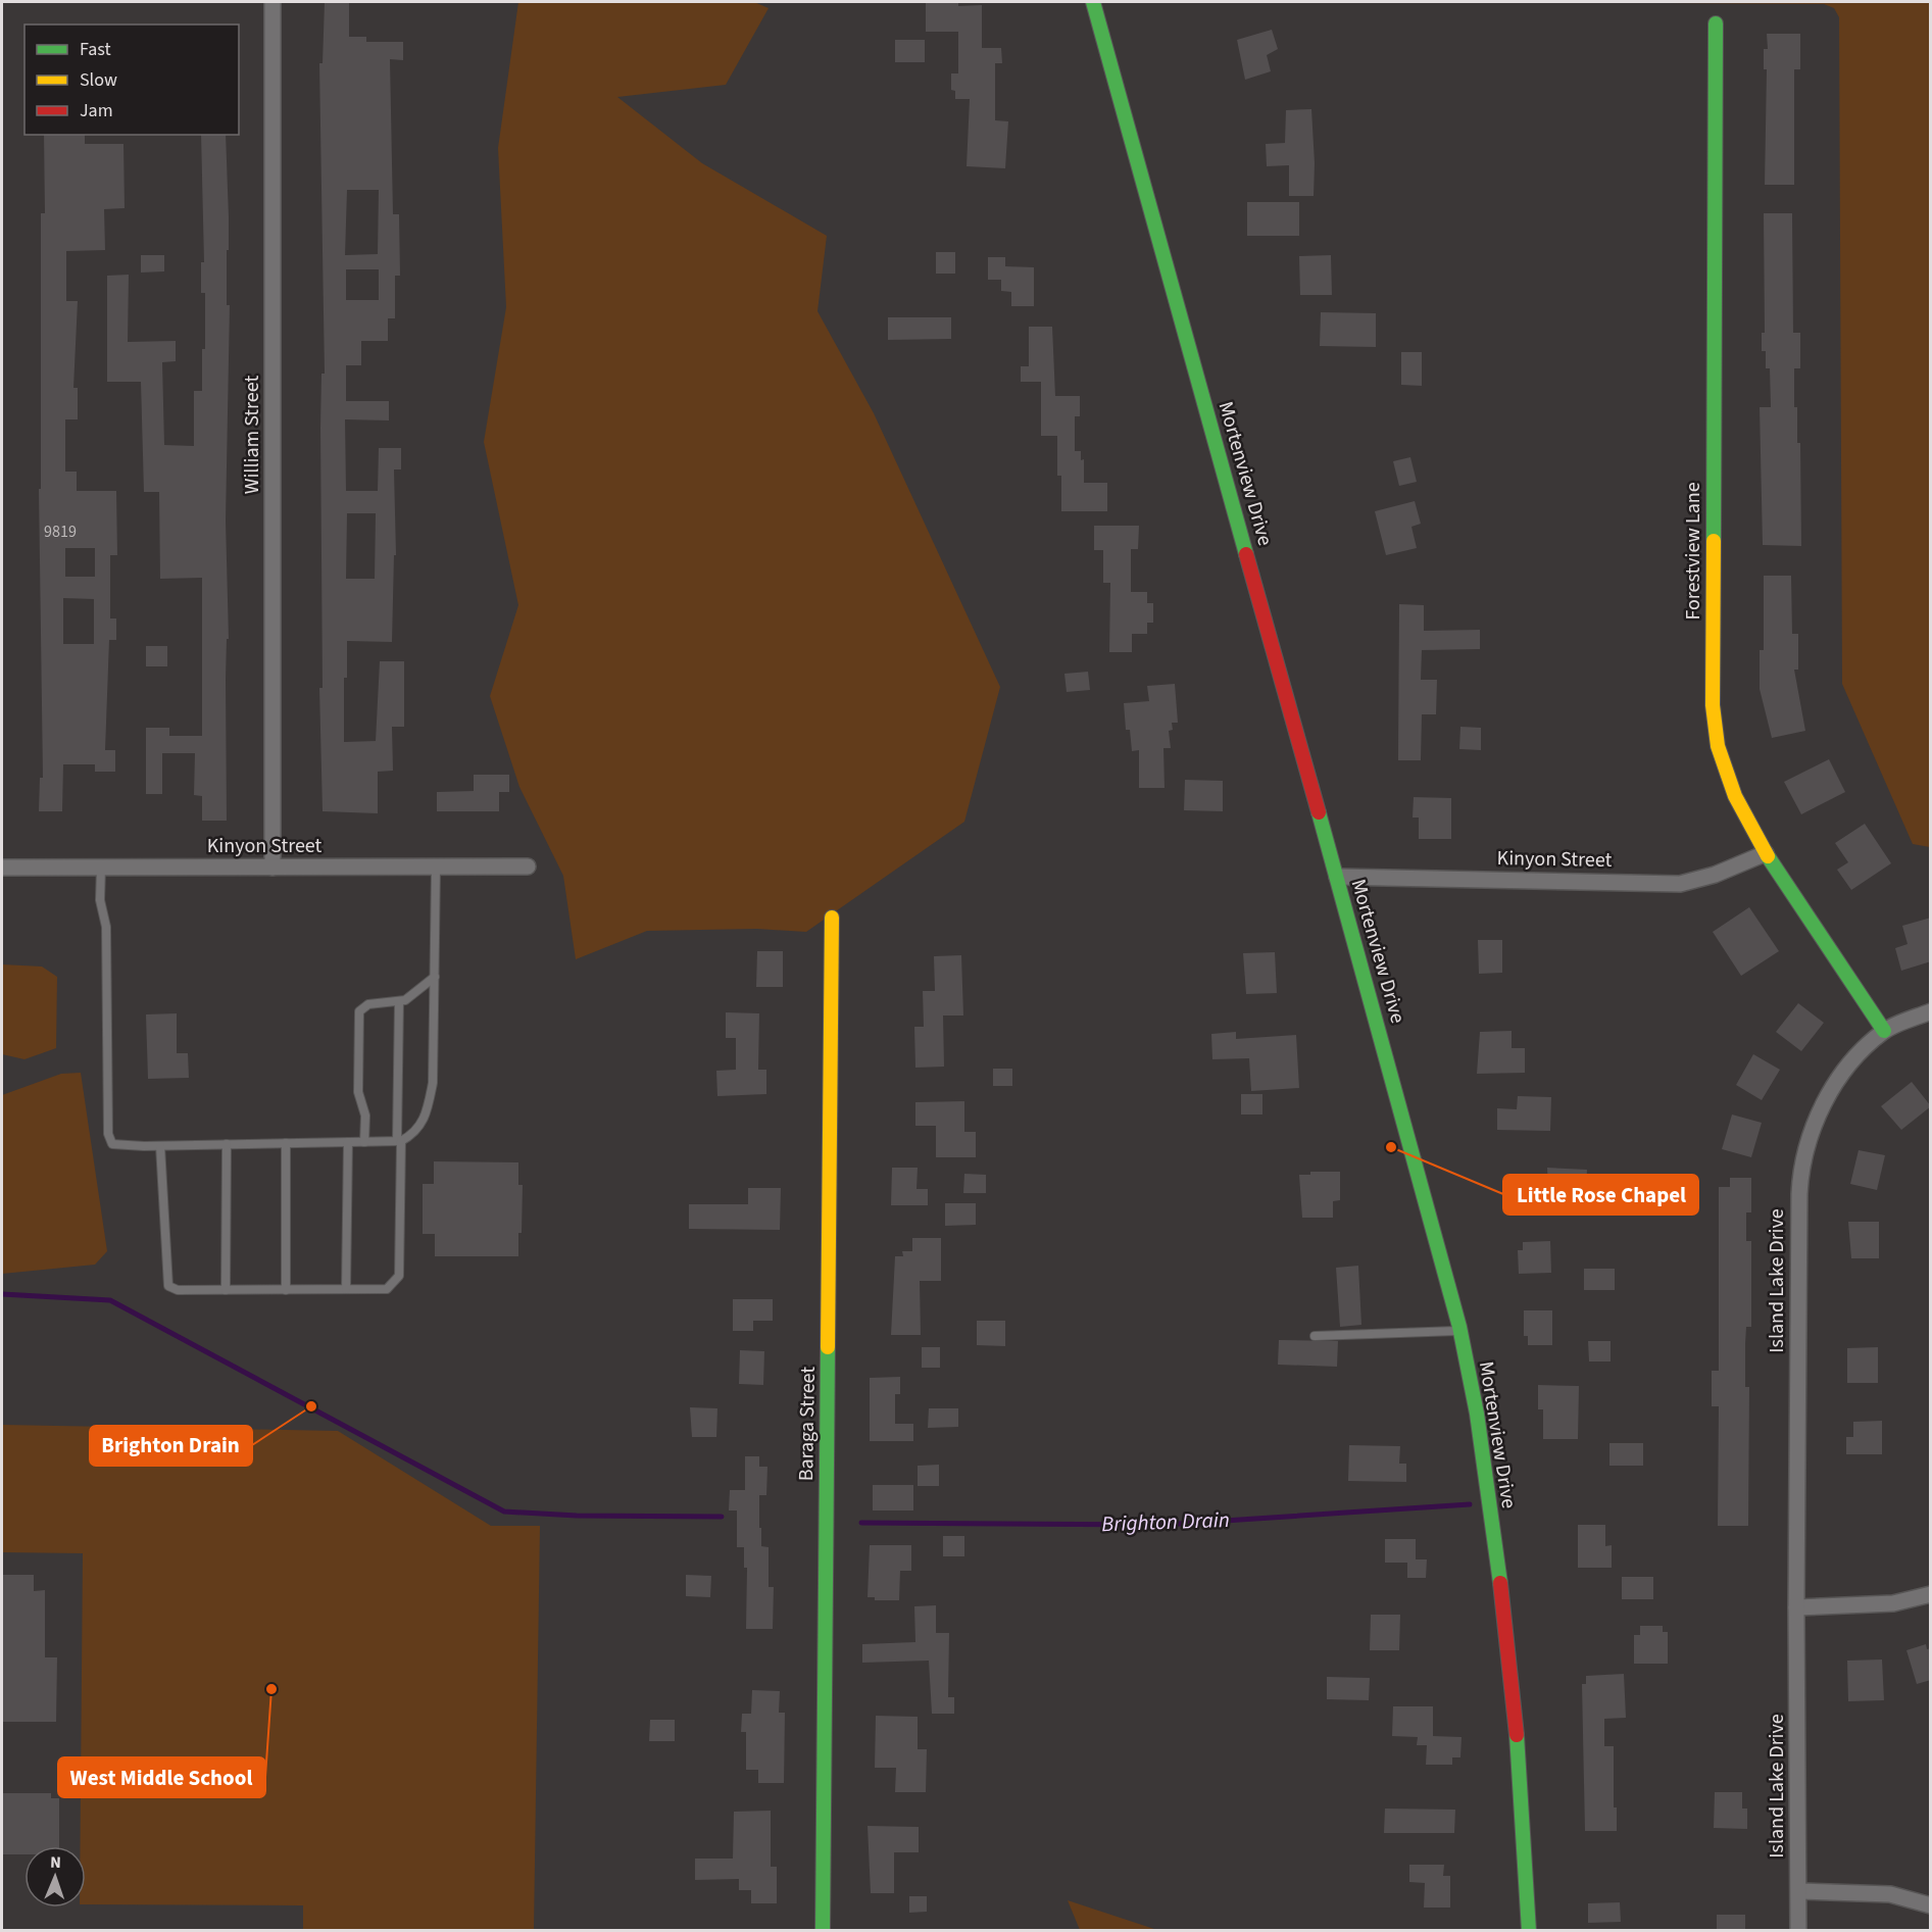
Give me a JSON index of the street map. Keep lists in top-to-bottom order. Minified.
{"streets":{"street":["William Street","Mortenview Drive","Forestview Lane","Kinyon Street","Island Lake Drive","Baraga Street"]},"crossings":[["William Street","Kinyon Street"],["Mortenview Drive","Kinyon Street"],["Forestview Lane","Kinyon Street"],["Forestview Lane","Island Lake Drive"]],"water":["Brighton Drain"],"places":["Little Rose Chapel","Brighton Drain","West Middle School"],"house_numbers":["9819"],"legend":["Fast","Slow","Jam"],"north":"top"}
